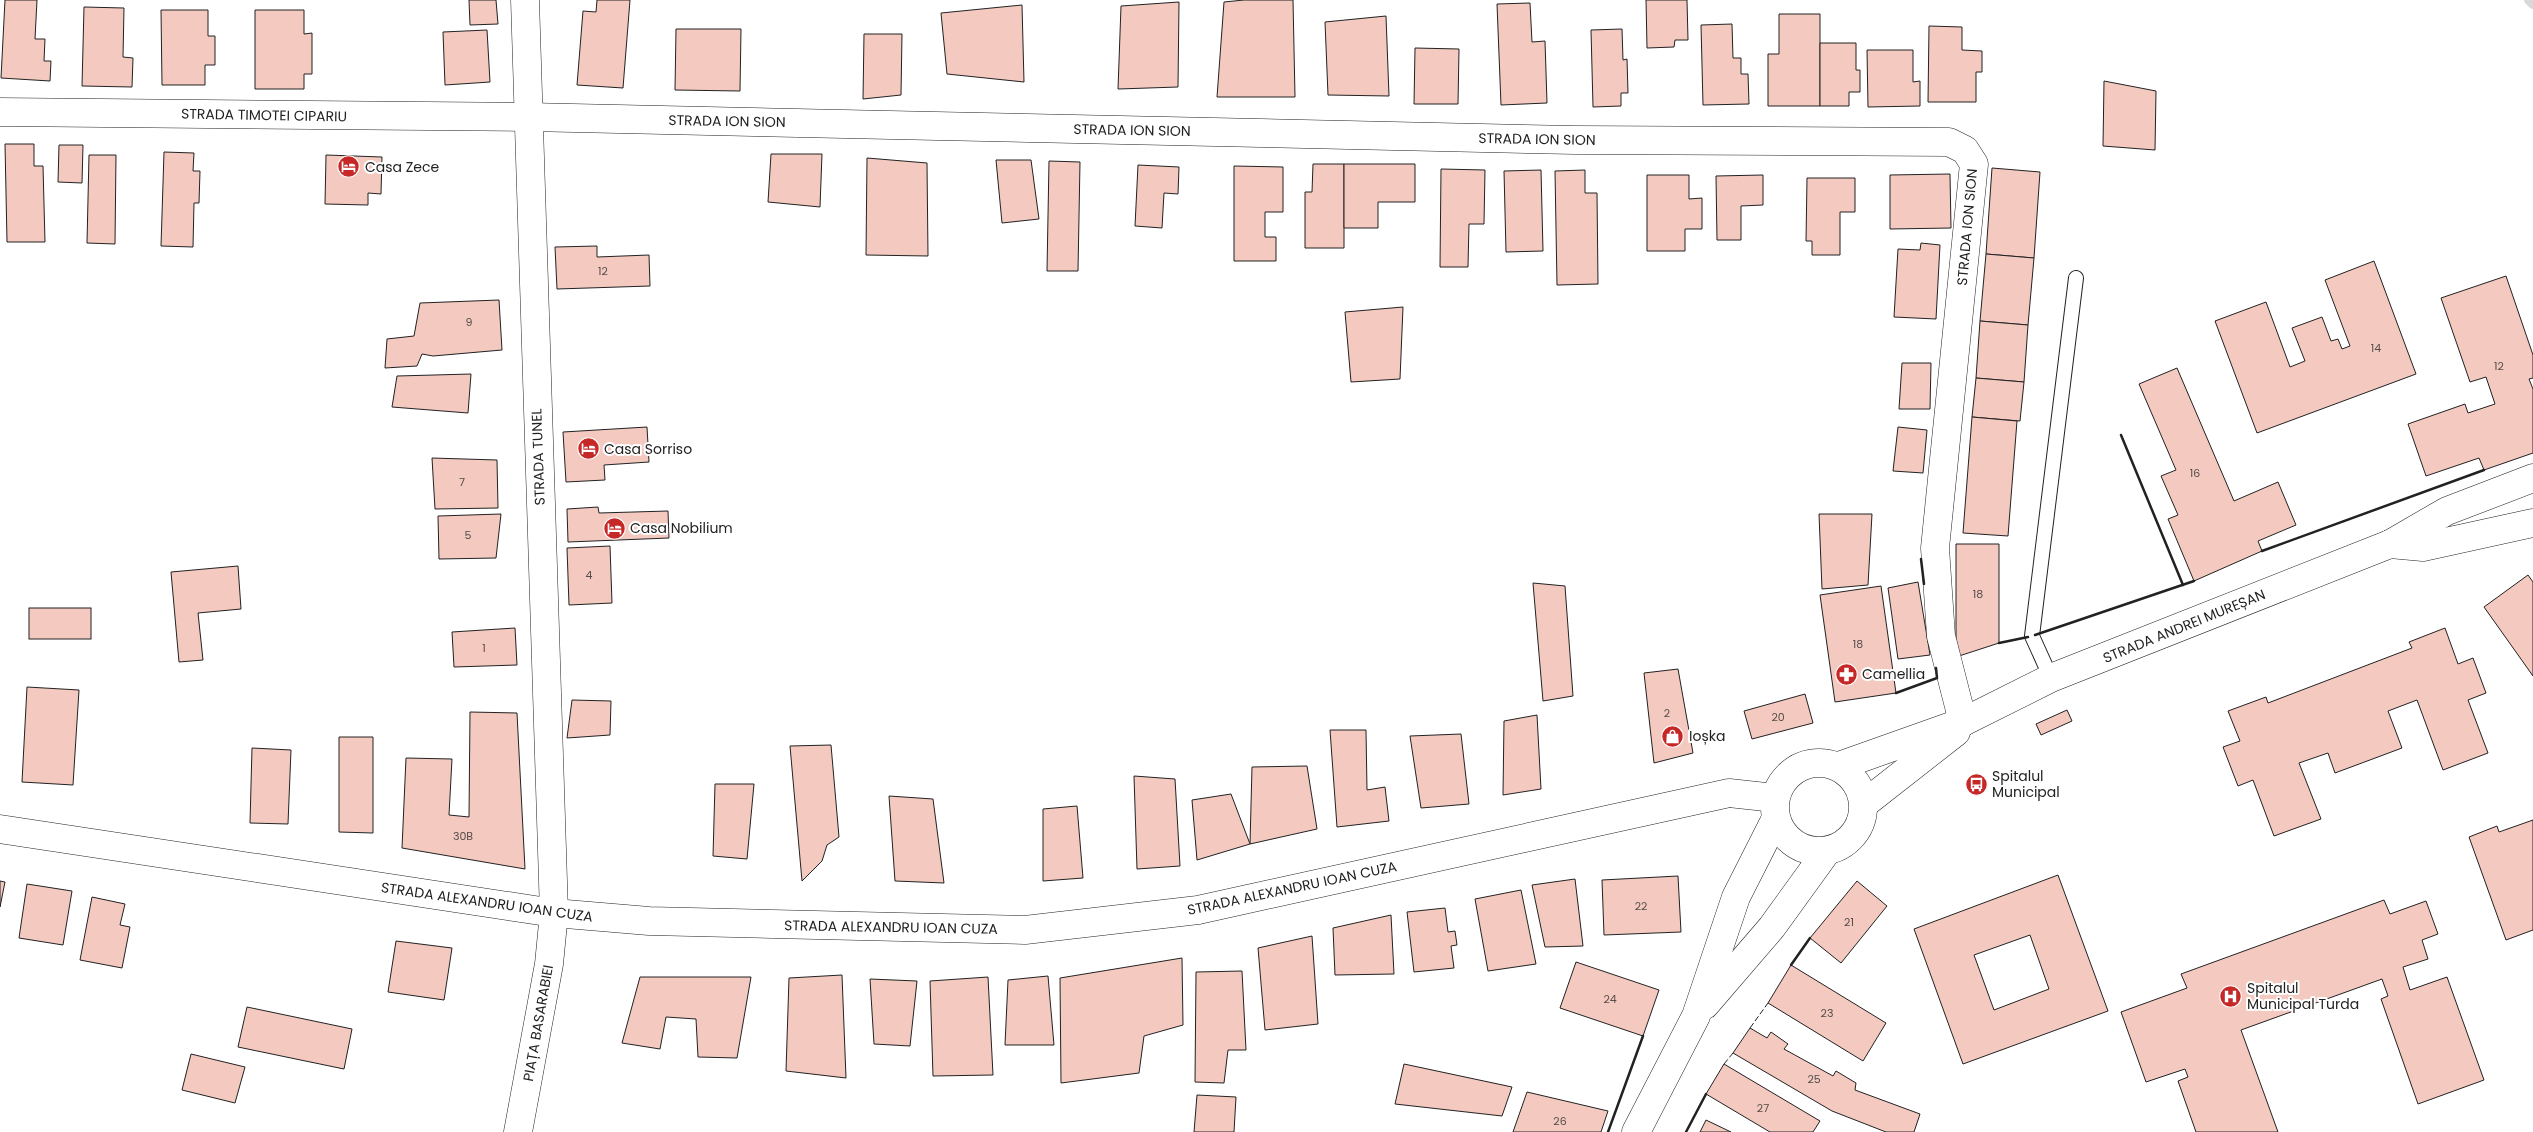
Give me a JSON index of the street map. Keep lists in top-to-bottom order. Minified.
{"streets":{"street":["STRADA TIMOTEI CIPARIU","STRADA ION SION","STRADA TUNEL","STRADA ANDREI MUREȘAN","STRADA ALEXANDRU IOAN CUZA","PIAȚA BASARABIEI"]},"crossings":[["STRADA TIMOTEI CIPARIU","STRADA ION SION"],["STRADA TIMOTEI CIPARIU","STRADA TUNEL"],["STRADA ION SION","STRADA TUNEL"],["STRADA ION SION","STRADA ANDREI MUREȘAN"],["STRADA TUNEL","STRADA ALEXANDRU IOAN CUZA"],["STRADA TUNEL","PIAȚA BASARABIEI"],["STRADA ANDREI MUREȘAN","STRADA ALEXANDRU IOAN CUZA"],["STRADA ALEXANDRU IOAN CUZA","PIAȚA BASARABIEI"]],"places":{"hotel":["Casa Zece","Casa Sorriso","Casa Nobilium"],"pharmacy":["Camellia"],"shop":["Ioșka"],"bus stop":["Spitalul Municipal"],"hospital":["Spitalul Municipal Turda"]},"house_numbers":["12","9","14","12","16","7","5","4","18","18","1","2","20","30B","22","21","24","23","25","27","26"]}
